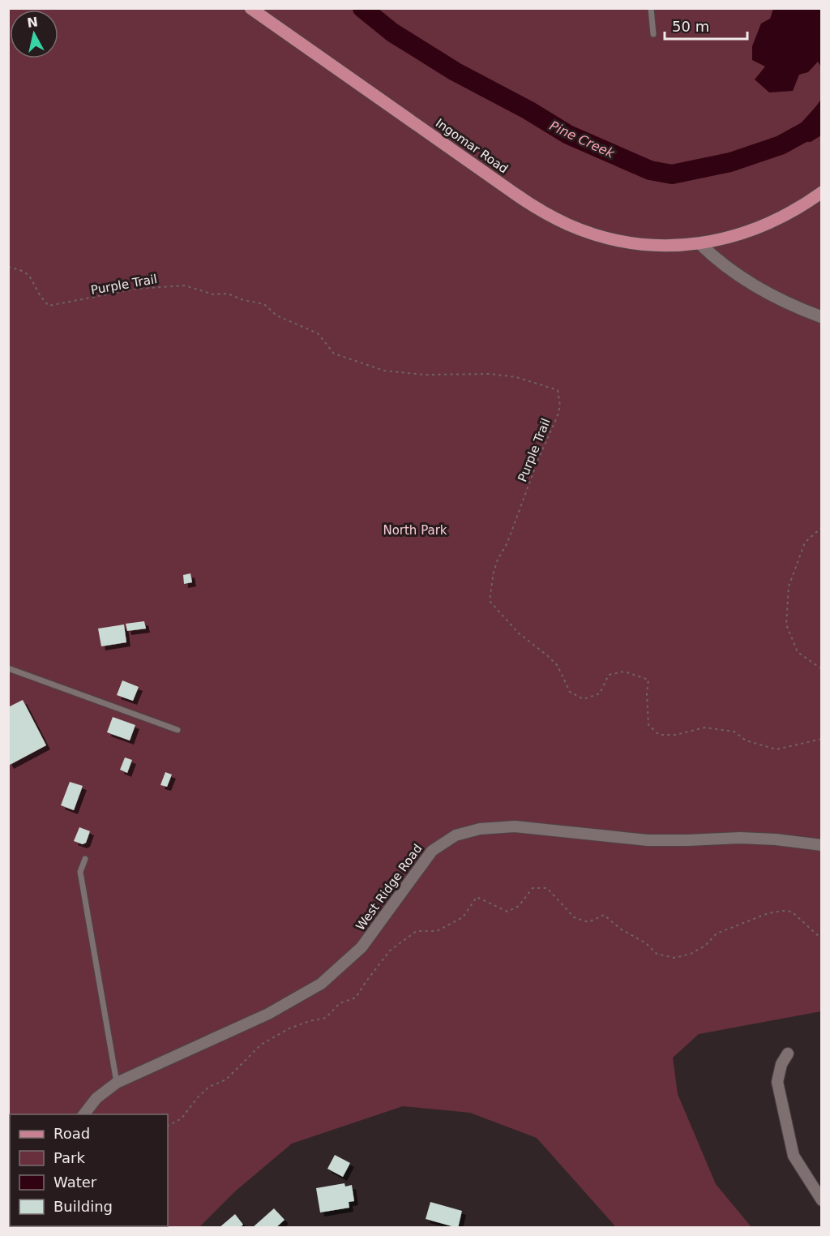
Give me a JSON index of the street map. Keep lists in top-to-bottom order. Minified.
{"streets":{"main road":["Ingomar Road"],"street":["West Ridge Road"],"path":["Purple Trail"]},"water":["Pine Creek"],"parks":["North Park"],"legend":["Road","Park","Water","Building"],"scale_bar":"50 m","north":"top"}
